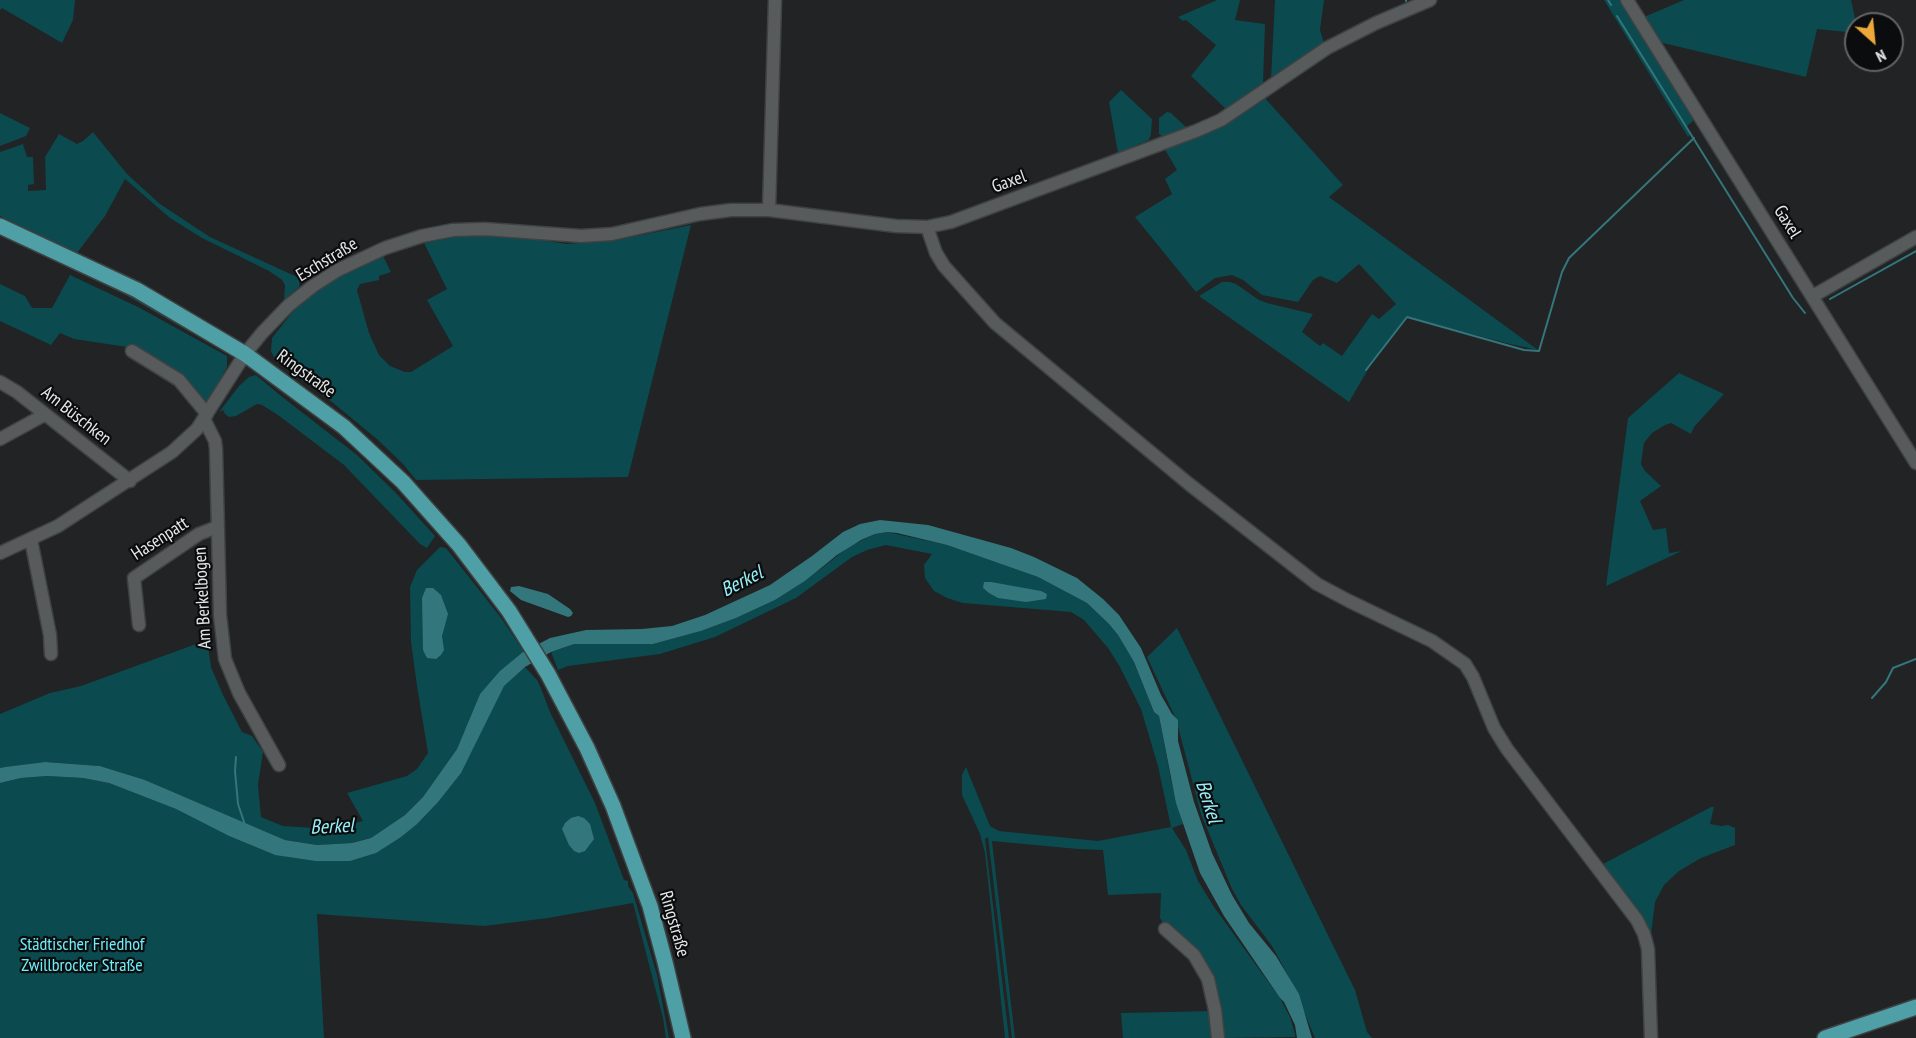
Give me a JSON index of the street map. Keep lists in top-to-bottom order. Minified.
{"streets":{"main road":["Ringstraße"],"street":["Gaxel","Eschstraße","Am Büschken","Hasenpatt","Am Berkelbogen"]},"crossings":[["Gaxel","Eschstraße"],["Eschstraße","Ringstraße"],["Eschstraße","Am Büschken"],["Eschstraße","Am Berkelbogen"],["Hasenpatt","Am Berkelbogen"]],"water":["Berkel"],"parks":["Städtischer Friedhof Zwillbrocker Straße"],"north":"bottom right"}
